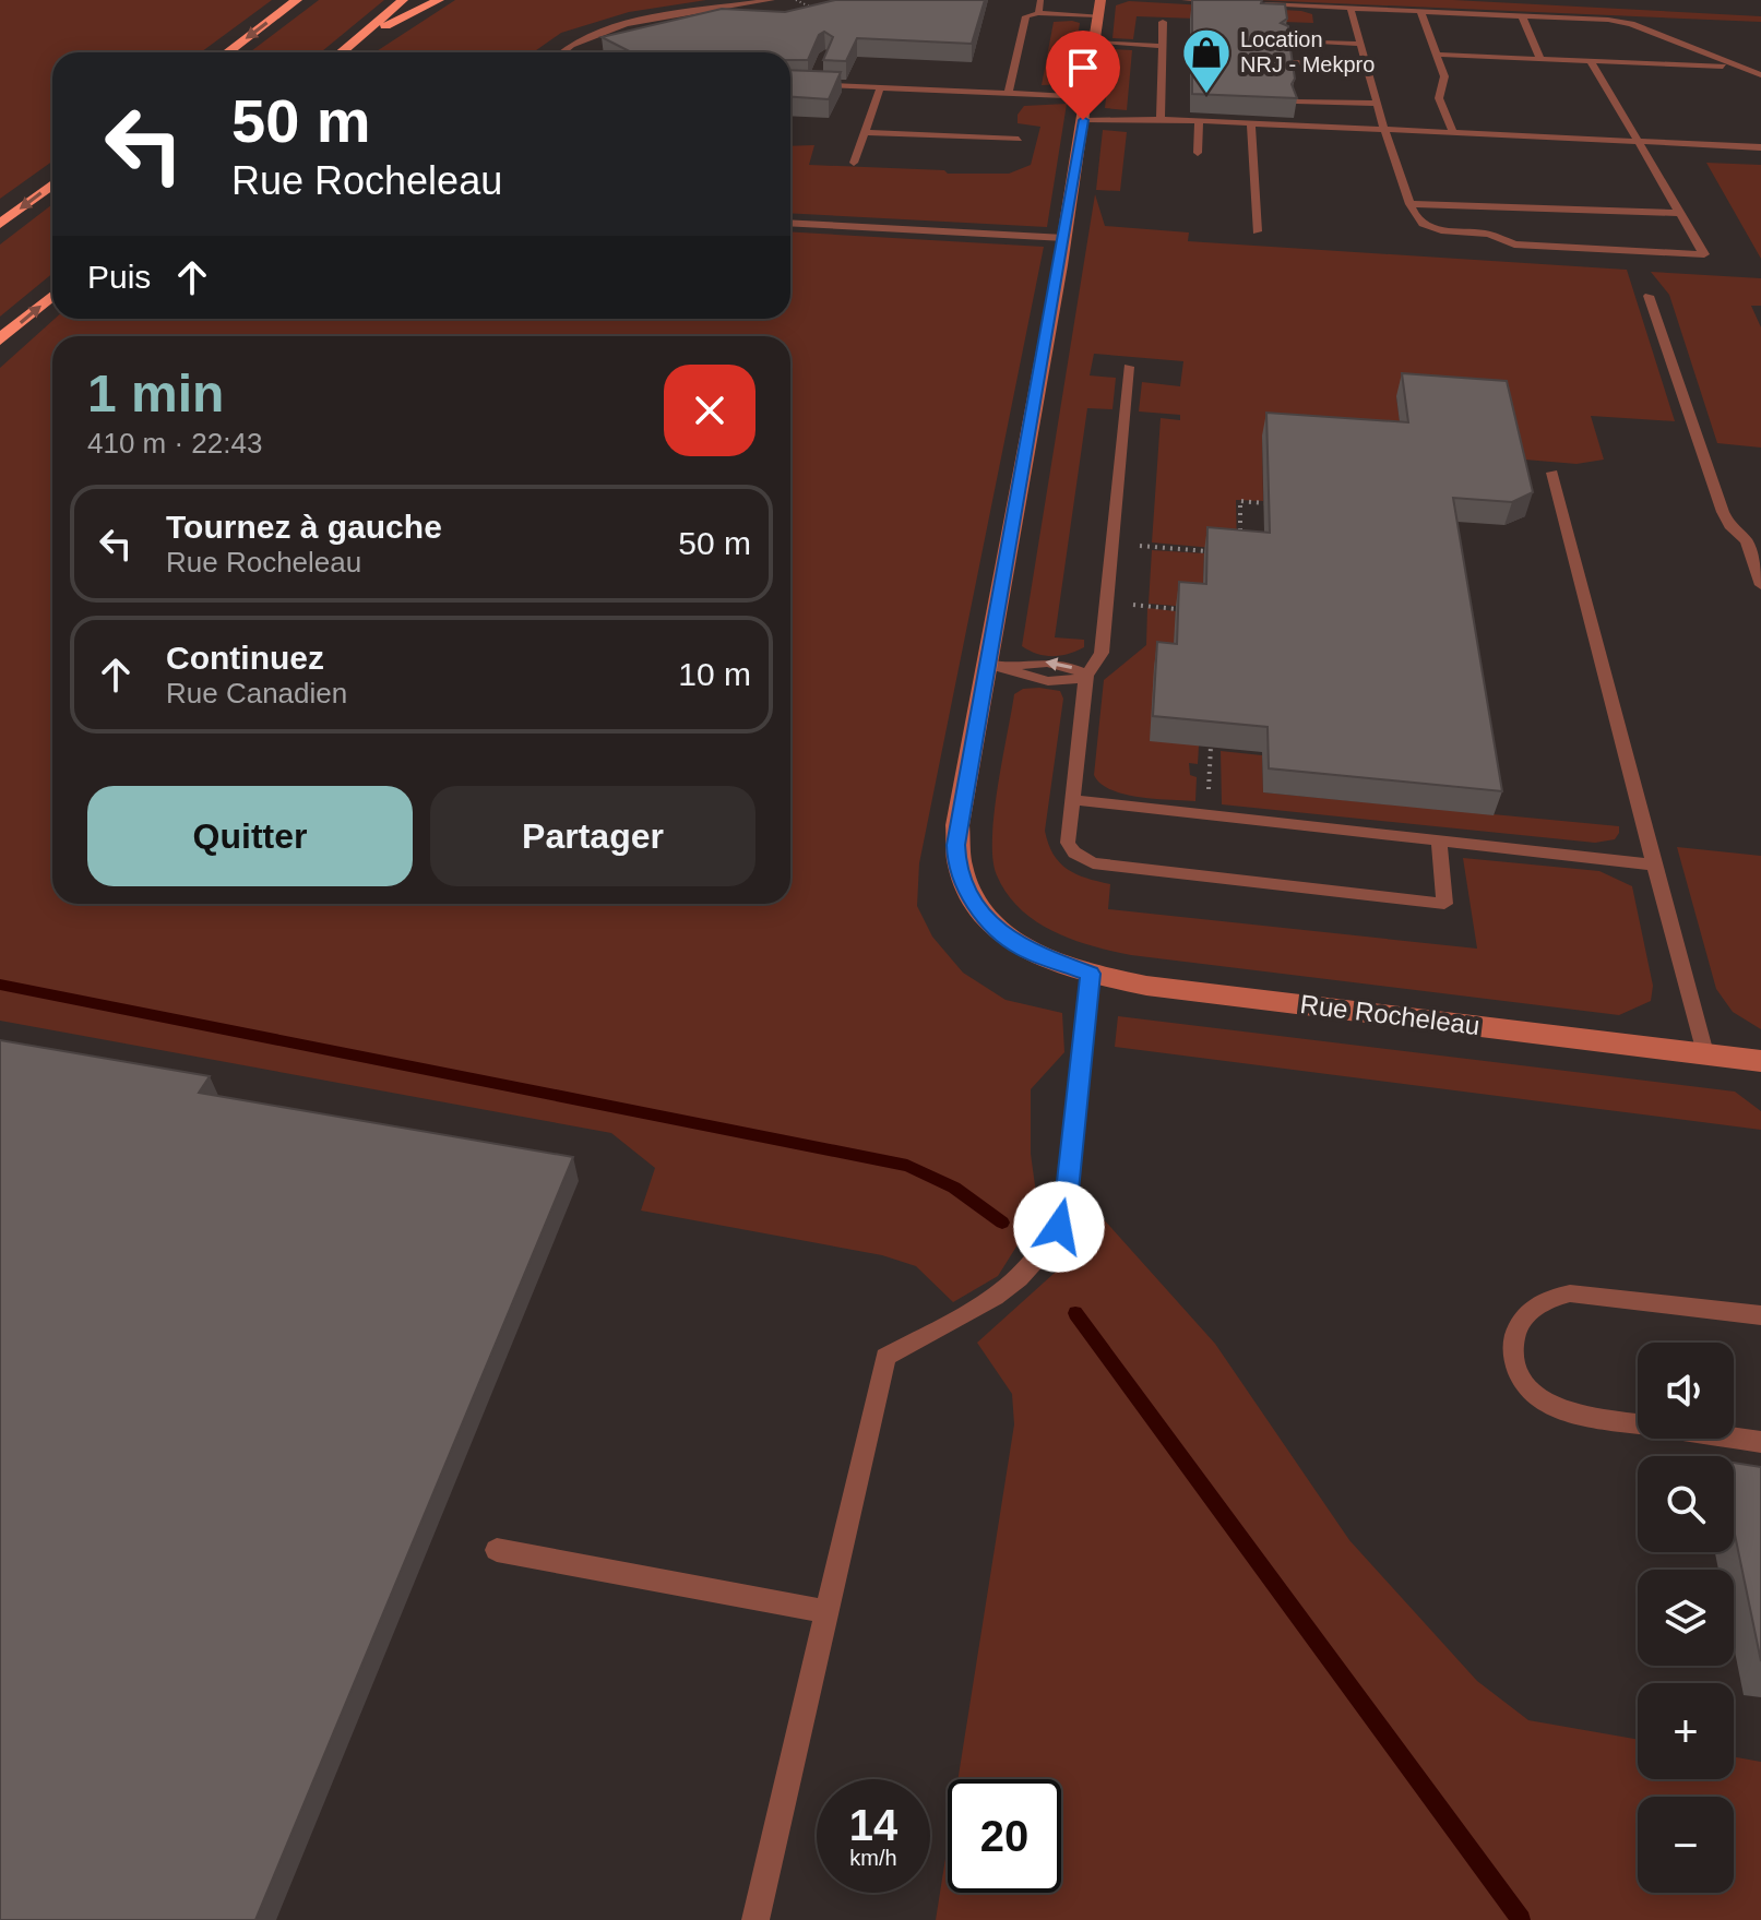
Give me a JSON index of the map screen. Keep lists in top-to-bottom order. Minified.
{"streets":{"street":["Rue Rocheleau"]},"places":{"shop":["Location NRJ - Mekpro"]},"page":{"turn":["50 m","Rue Rocheleau"],"then":"Puis","heading":["1 min","410 m · 22:43"],"list":[{"name":"Tournez à gauche","note":"Rue Rocheleau","value":"50 m"},{"name":"Continuez","note":"Rue Canadien","value":"10 m"}],"buttons":["Quitter","Partager"],"map_buttons":["+","−"],"speed":"14 km/h","limit":"20"}}
